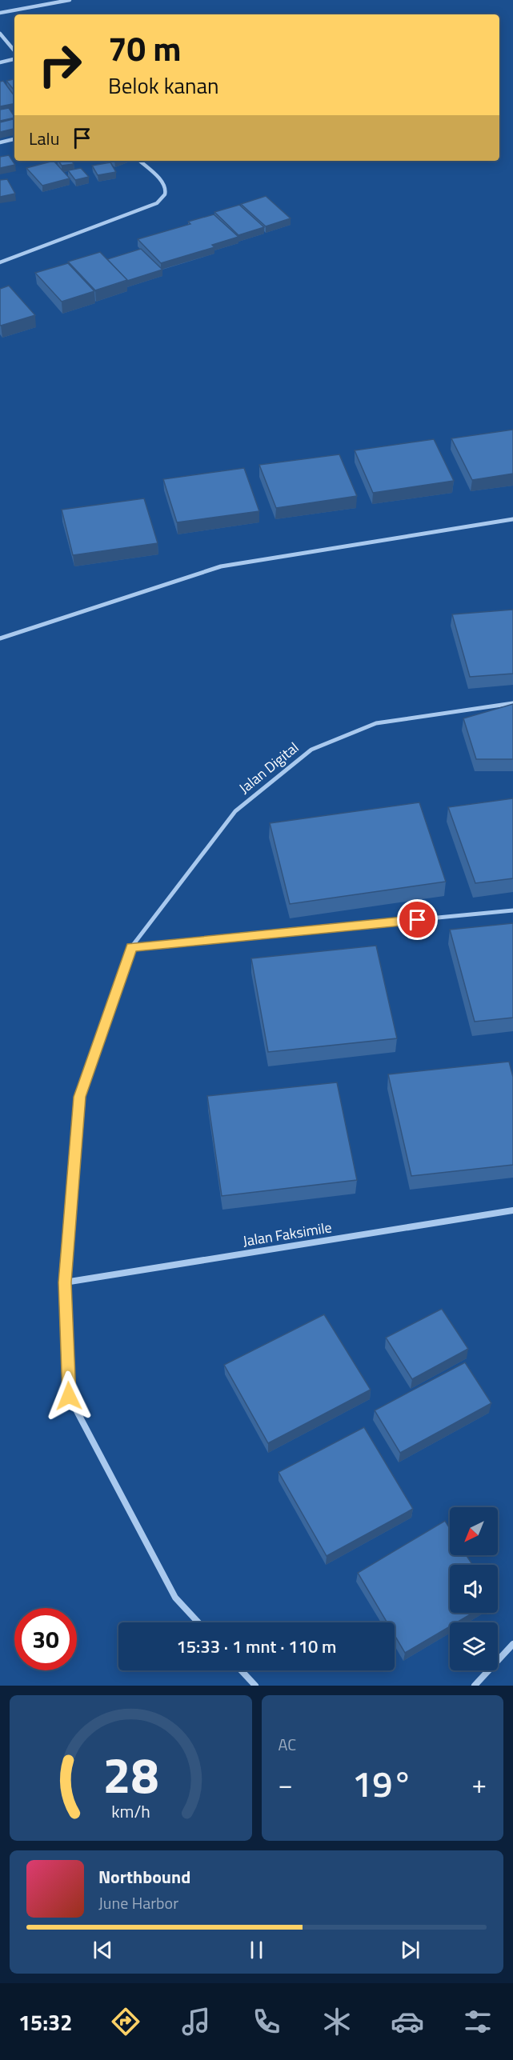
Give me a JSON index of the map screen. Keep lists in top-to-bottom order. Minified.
{"streets":{"street":["Jalan Digital","Jalan Faksimile"]},"crossings":[["Jalan Digital","Jalan Faksimile"]],"north":"bottom left","page":{"turn":["70 m","Belok kanan"],"then":"Lalu","limit":"30","trip":"15:33 · 1 mnt · 110 m","tile":"AC","heat":["−","19°","+"],"song":["Northbound","June Harbor"],"tabs":"15:32","gauge":["28","km/h"]}}
